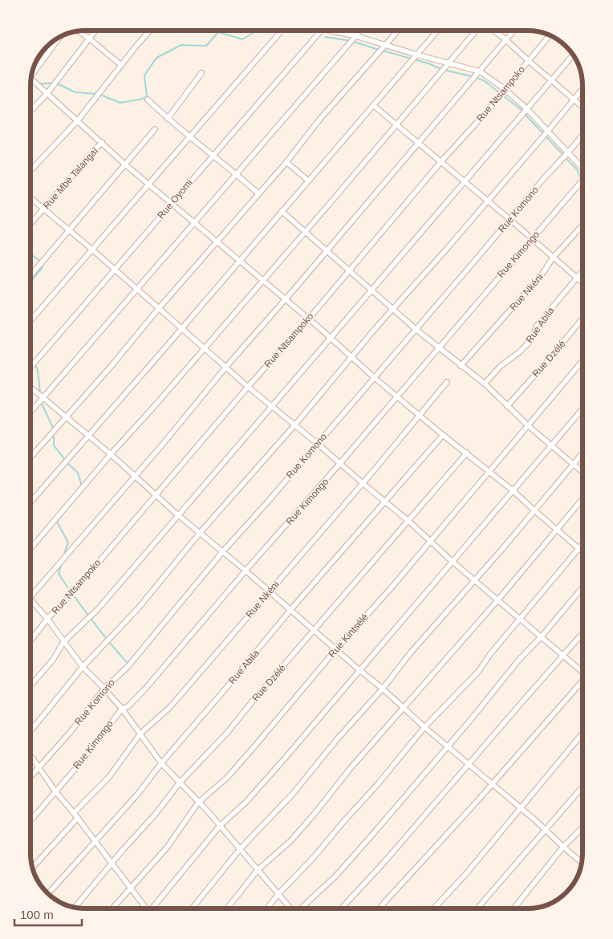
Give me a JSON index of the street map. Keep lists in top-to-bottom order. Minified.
{"streets":{"street":["Rue Ntsampoko","Rue Mbé Talangaï","Rue Oyomi","Rue Komono","Rue Kimongo","Rue Nkéni","Rue Abila","Rue Dzélé","Rue Kintsélé"]},"scale_bar":"100 m"}
